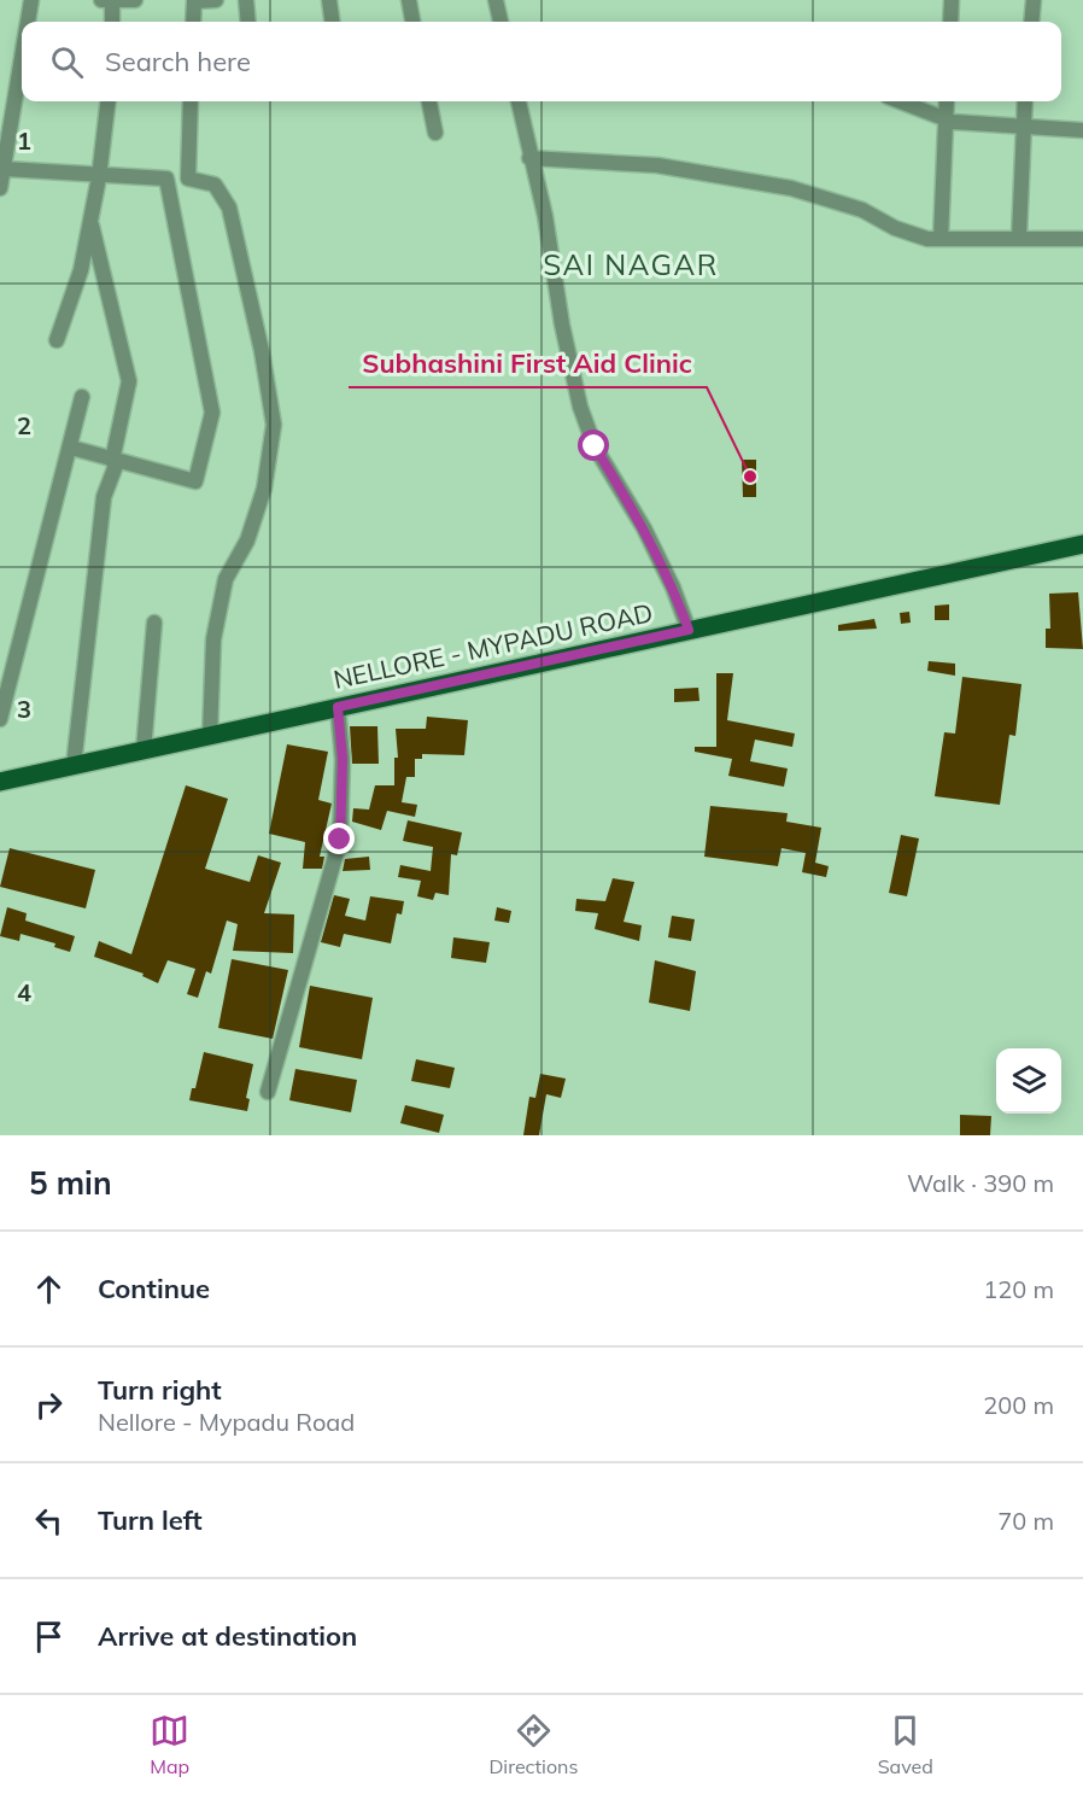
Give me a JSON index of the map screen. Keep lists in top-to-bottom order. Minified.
{"streets":{"main road":["NELLORE - MYPADU ROAD"]},"districts":["SAI NAGAR"],"places":["Subhashini First Aid Clinic"],"page":{"search":"Search here","heading":["5 min","Walk · 390 m"],"list":[["Continue","120 m"],["Turn right","Nellore - Mypadu Road","200 m"],["Turn left","70 m"],"Arrive at destination"],"nav":["Map","Directions","Saved"]},"grid":{"rows":["1","2","3","4"]}}
